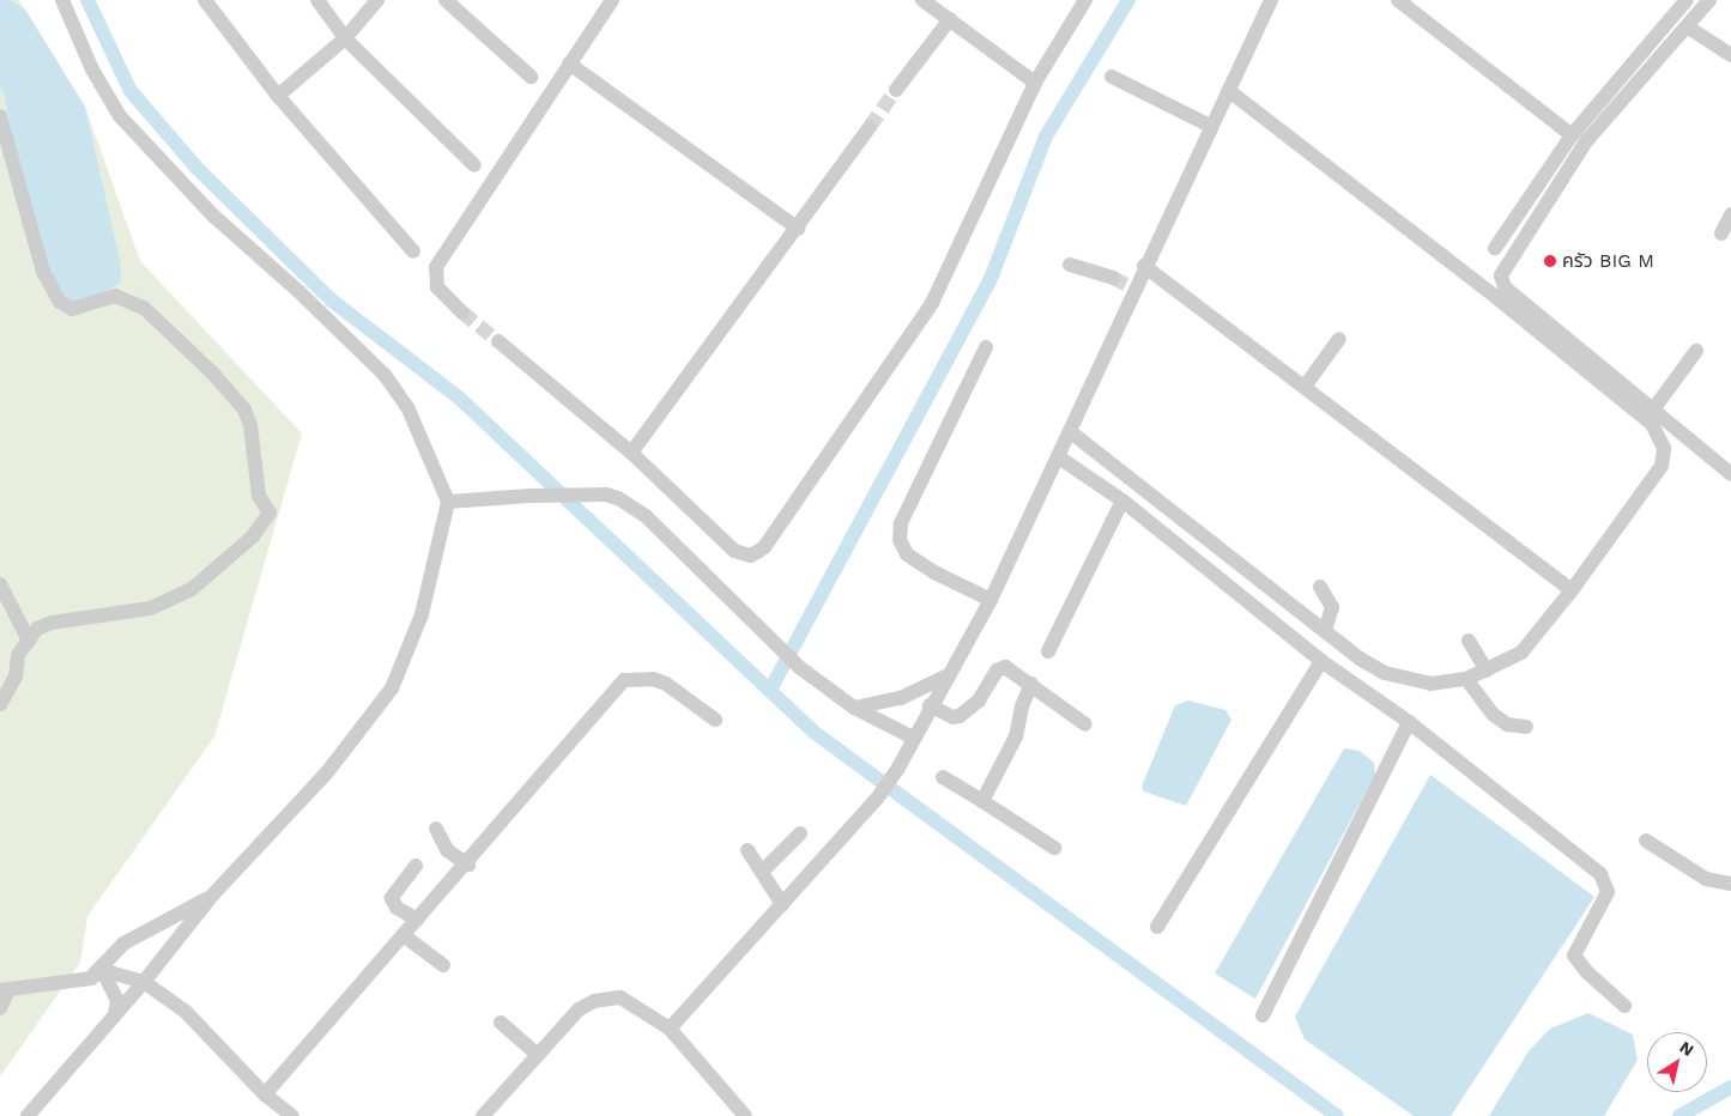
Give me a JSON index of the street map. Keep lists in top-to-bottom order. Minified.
{"places":["ครัว BIG M"],"north":"top right"}
